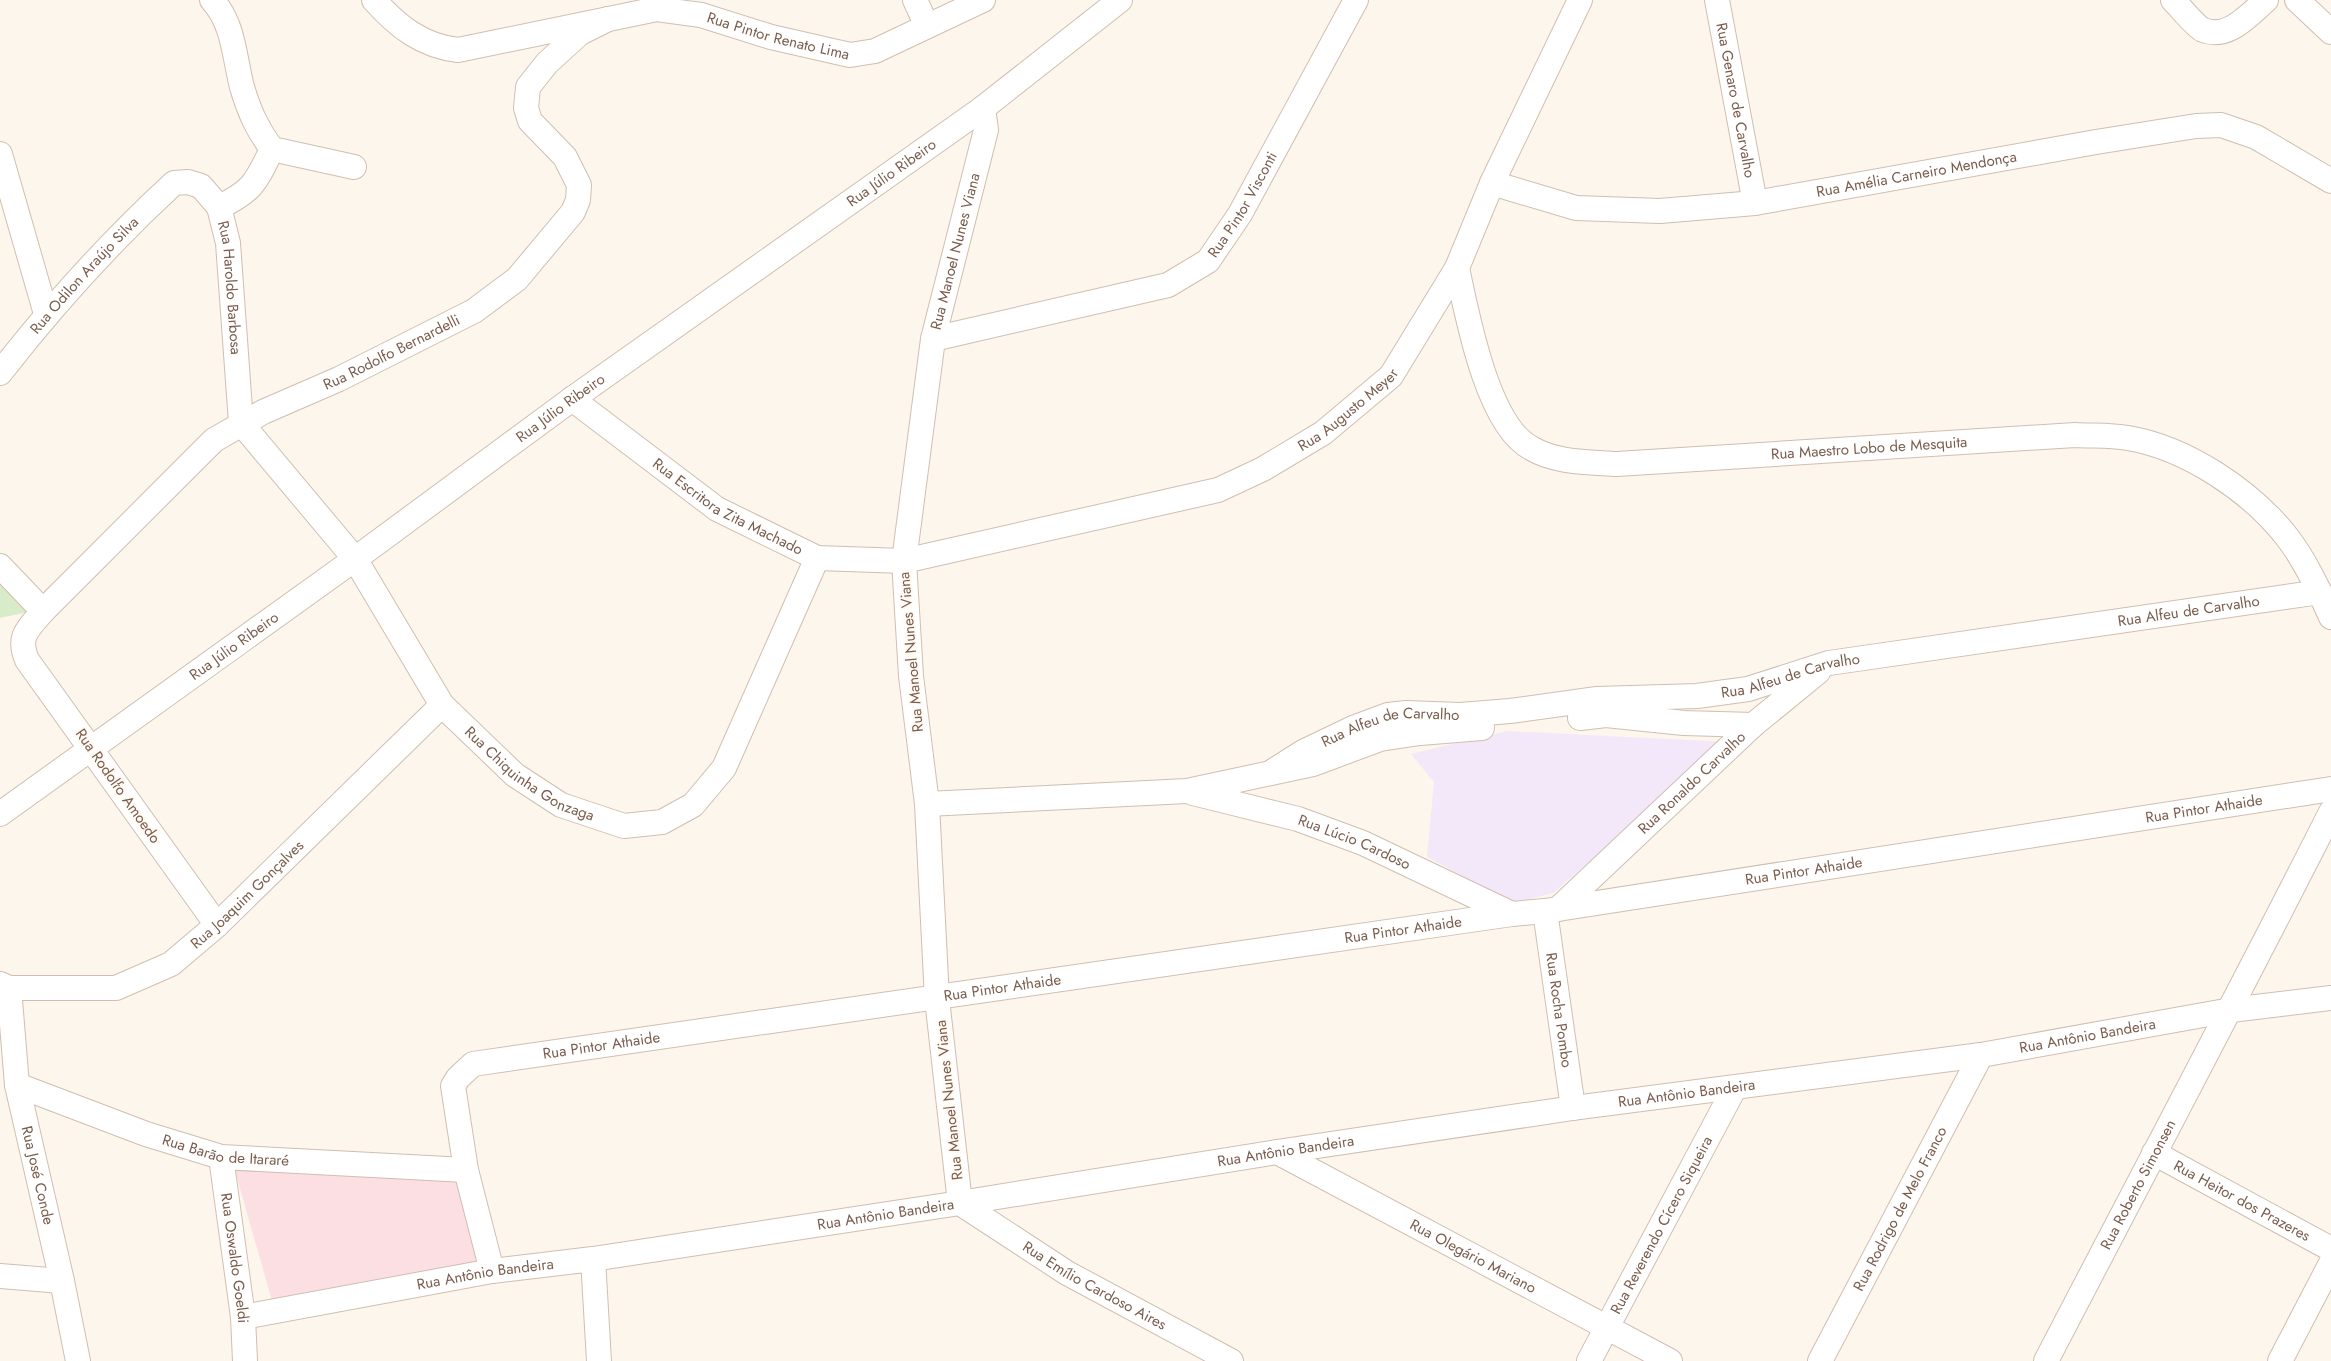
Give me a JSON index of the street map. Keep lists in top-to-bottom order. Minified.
{"streets":{"street":["Rua Pintor Renato Lima","Rua Genaro de Carvalho","Rua Júlio Ribeiro","Rua Amélia Carneiro Mendonça","Rua Pintor Visconti","Rua Manoel Nunes Viana","Rua Odilon Araújo Silva","Rua Haroldo Barbosa","Rua Rodolfo Bernardelli","Rua Augusto Meyer","Rua Maestro Lobo de Mesquita","Rua Escritora Zita Machado","Rua Alfeu de Carvalho","Rua Chiquinha Gonzaga","Rua Ronaldo Carvalho","Rua Rodolfo Amoedo","Rua Pintor Athaide","Rua Lúcio Cardoso","Rua Joaquim Gonçalves","Rua Rocha Pombo","Rua Antônio Bandeira","Rua Barão de Itararé","Rua José Conde","Rua Roberto Simonsen","Rua Heitor dos Prazeres","Rua Rodrigo de Melo Franco","Rua Reverendo Cícero Siqueira","Rua Olegário Mariano","Rua Oswaldo Goeldi","Rua Emílio Cardoso Aires"]},"crossings":[["Rua Pintor Renato Lima","Rua Rodolfo Bernardelli"],["Rua Genaro de Carvalho","Rua Amélia Carneiro Mendonça"],["Rua Júlio Ribeiro","Rua Manoel Nunes Viana"],["Rua Júlio Ribeiro","Rua Escritora Zita Machado"],["Rua Júlio Ribeiro","Rua Chiquinha Gonzaga"],["Rua Júlio Ribeiro","Rua Rodolfo Amoedo"],["Rua Amélia Carneiro Mendonça","Rua Augusto Meyer"],["Rua Pintor Visconti","Rua Manoel Nunes Viana"],["Rua Manoel Nunes Viana","Rua Augusto Meyer"],["Rua Manoel Nunes Viana","Rua Escritora Zita Machado"],["Rua Manoel Nunes Viana","Rua Alfeu de Carvalho"],["Rua Manoel Nunes Viana","Rua Pintor Athaide"],["Rua Manoel Nunes Viana","Rua Antônio Bandeira"],["Rua Manoel Nunes Viana","Rua Emílio Cardoso Aires"],["Rua Odilon Araújo Silva","Rua Haroldo Barbosa"],["Rua Haroldo Barbosa","Rua Rodolfo Bernardelli"],["Rua Haroldo Barbosa","Rua Chiquinha Gonzaga"],["Rua Rodolfo Bernardelli","Rua Chiquinha Gonzaga"],["Rua Rodolfo Bernardelli","Rua Rodolfo Amoedo"],["Rua Augusto Meyer","Rua Maestro Lobo de Mesquita"],["Rua Augusto Meyer","Rua Escritora Zita Machado"],["Rua Maestro Lobo de Mesquita","Rua Alfeu de Carvalho"],["Rua Escritora Zita Machado","Rua Chiquinha Gonzaga"],["Rua Alfeu de Carvalho","Rua Ronaldo Carvalho"],["Rua Alfeu de Carvalho","Rua Lúcio Cardoso"],["Rua Chiquinha Gonzaga","Rua Joaquim Gonçalves"],["Rua Ronaldo Carvalho","Rua Pintor Athaide"],["Rua Ronaldo Carvalho","Rua Rocha Pombo"],["Rua Rodolfo Amoedo","Rua Joaquim Gonçalves"],["Rua Pintor Athaide","Rua Lúcio Cardoso"],["Rua Pintor Athaide","Rua Rocha Pombo"],["Rua Pintor Athaide","Rua Barão de Itararé"],["Rua Joaquim Gonçalves","Rua José Conde"],["Rua Rocha Pombo","Rua Antônio Bandeira"],["Rua Antônio Bandeira","Rua Roberto Simonsen"],["Rua Antônio Bandeira","Rua Rodrigo de Melo Franco"],["Rua Antônio Bandeira","Rua Reverendo Cícero Siqueira"],["Rua Antônio Bandeira","Rua Olegário Mariano"],["Rua Antônio Bandeira","Rua Oswaldo Goeldi"],["Rua Antônio Bandeira","Rua Emílio Cardoso Aires"],["Rua Barão de Itararé","Rua José Conde"],["Rua Barão de Itararé","Rua Oswaldo Goeldi"],["Rua Roberto Simonsen","Rua Heitor dos Prazeres"],["Rua Reverendo Cícero Siqueira","Rua Olegário Mariano"]]}
